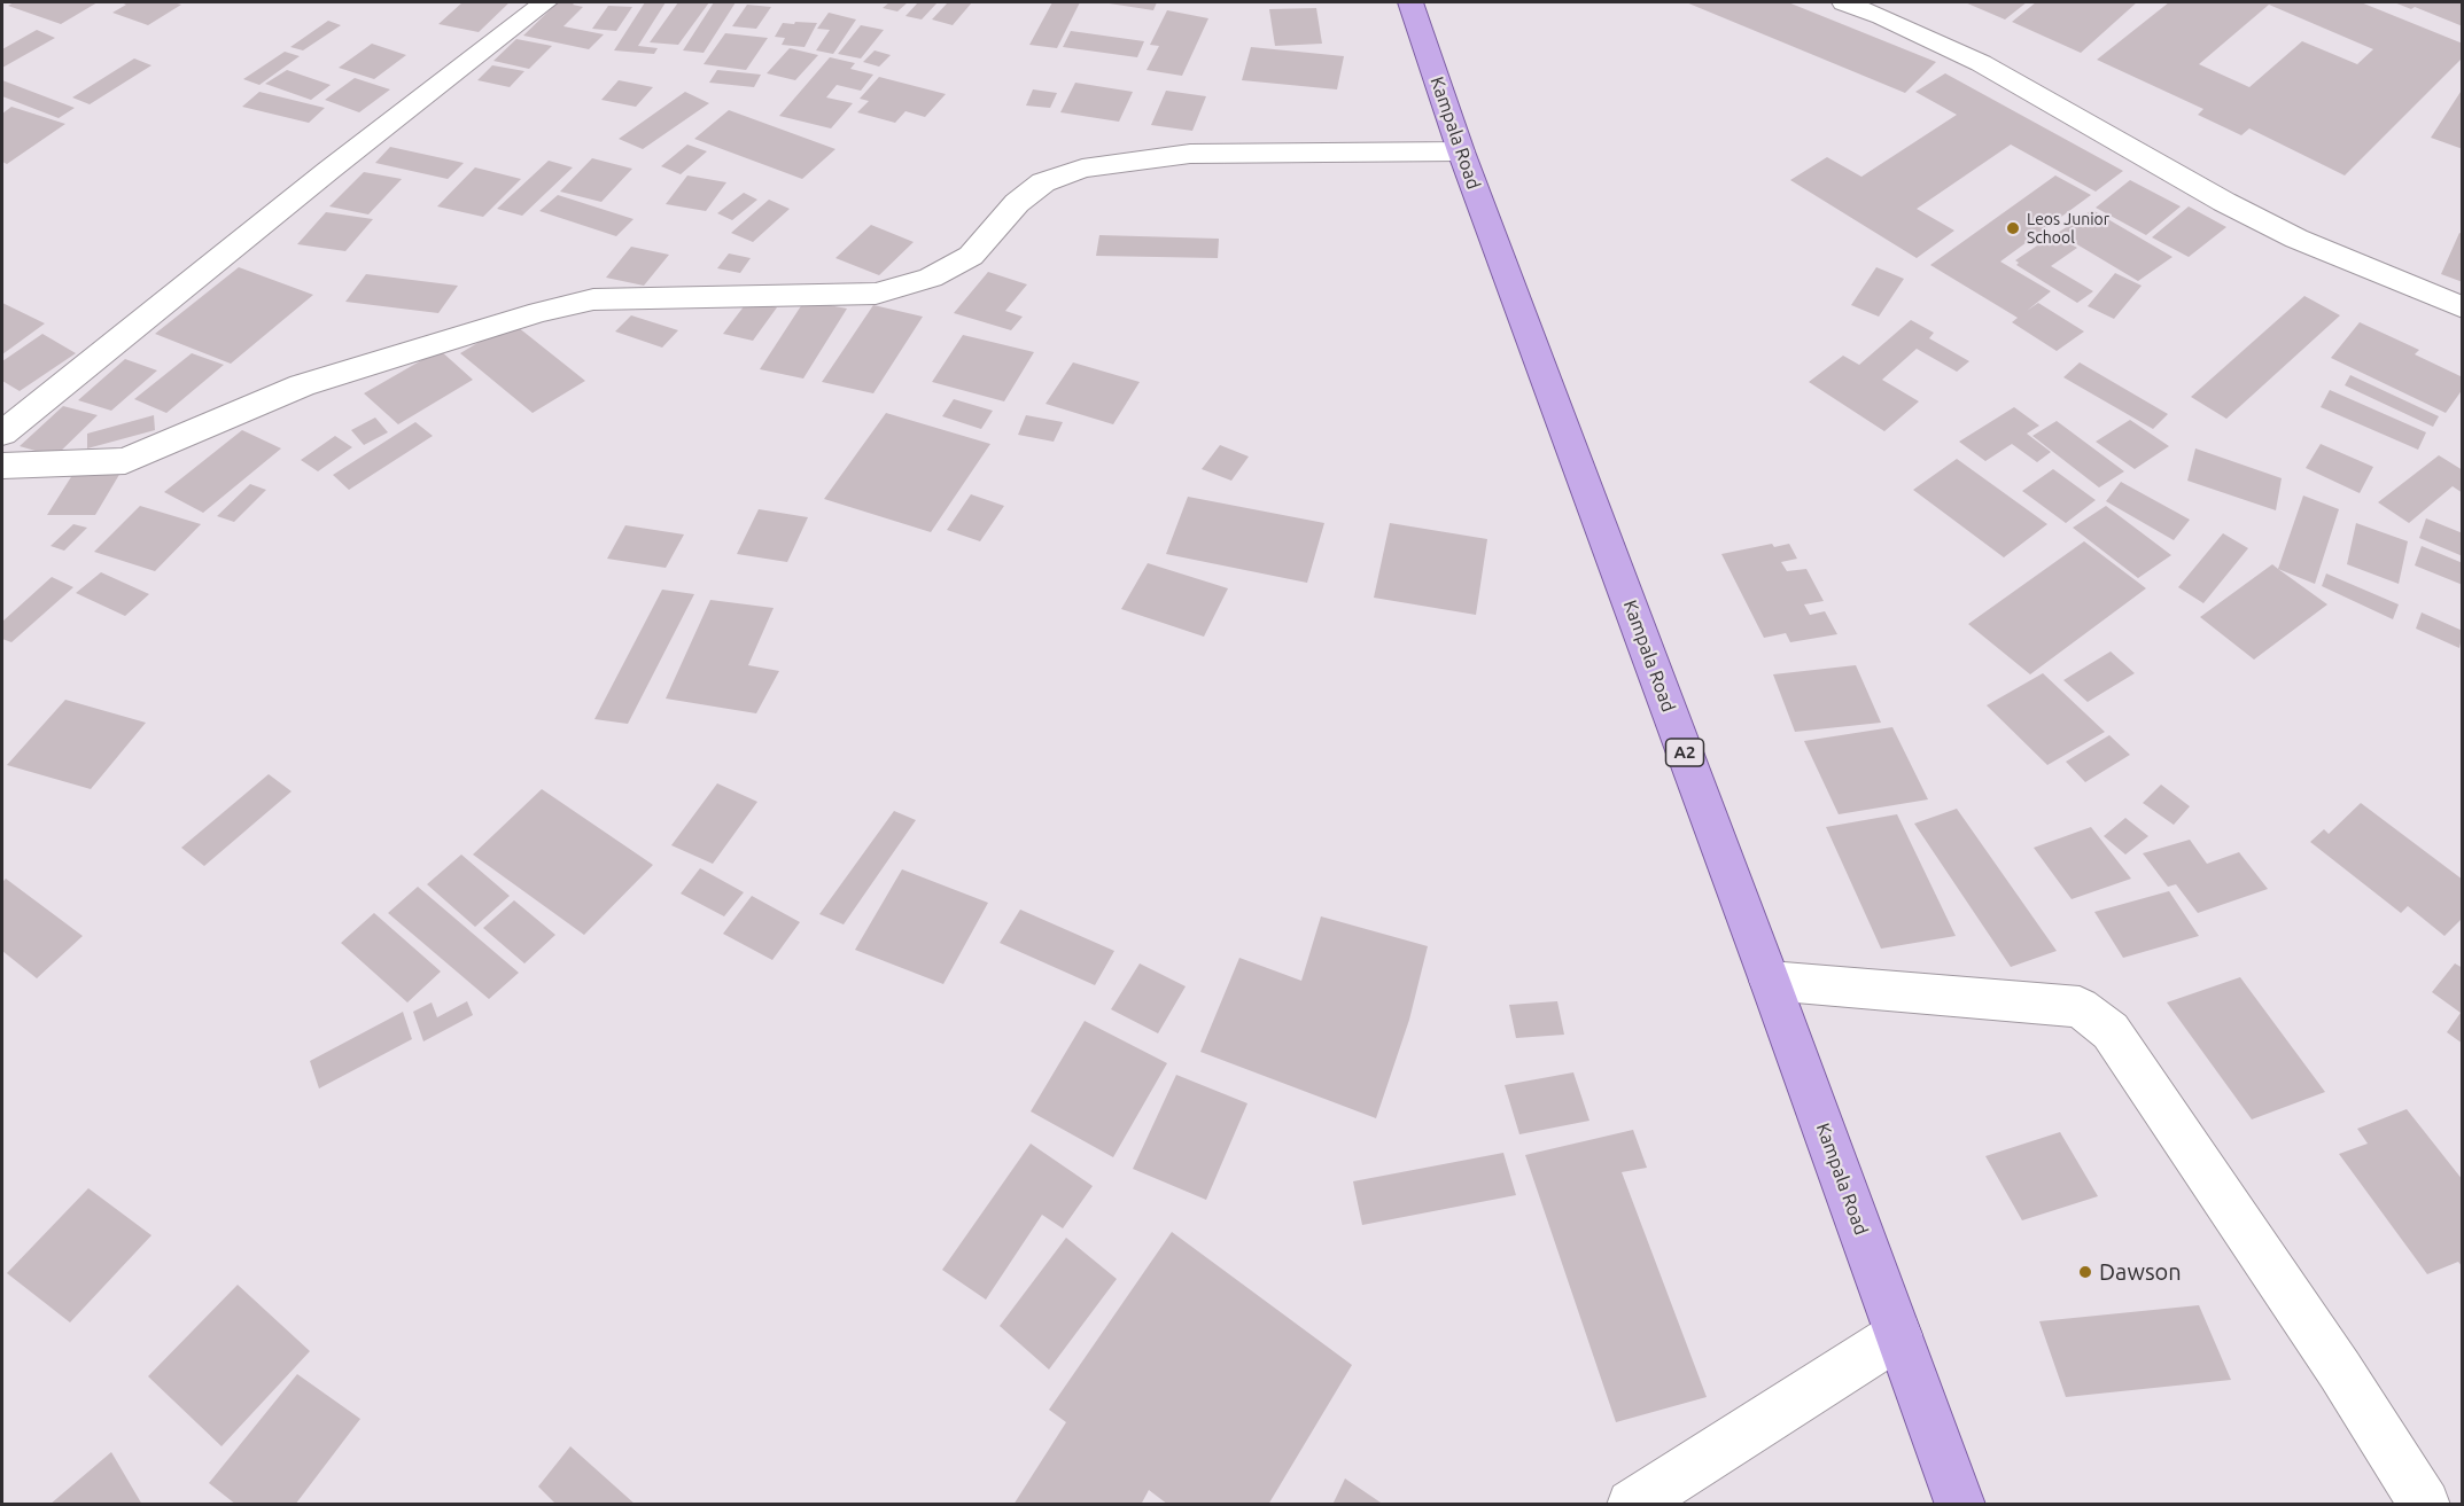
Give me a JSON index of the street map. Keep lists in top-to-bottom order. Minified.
{"streets":{"main road":["Kampala Road","A2"]},"places":["Leos Junior School","Dawson"]}
